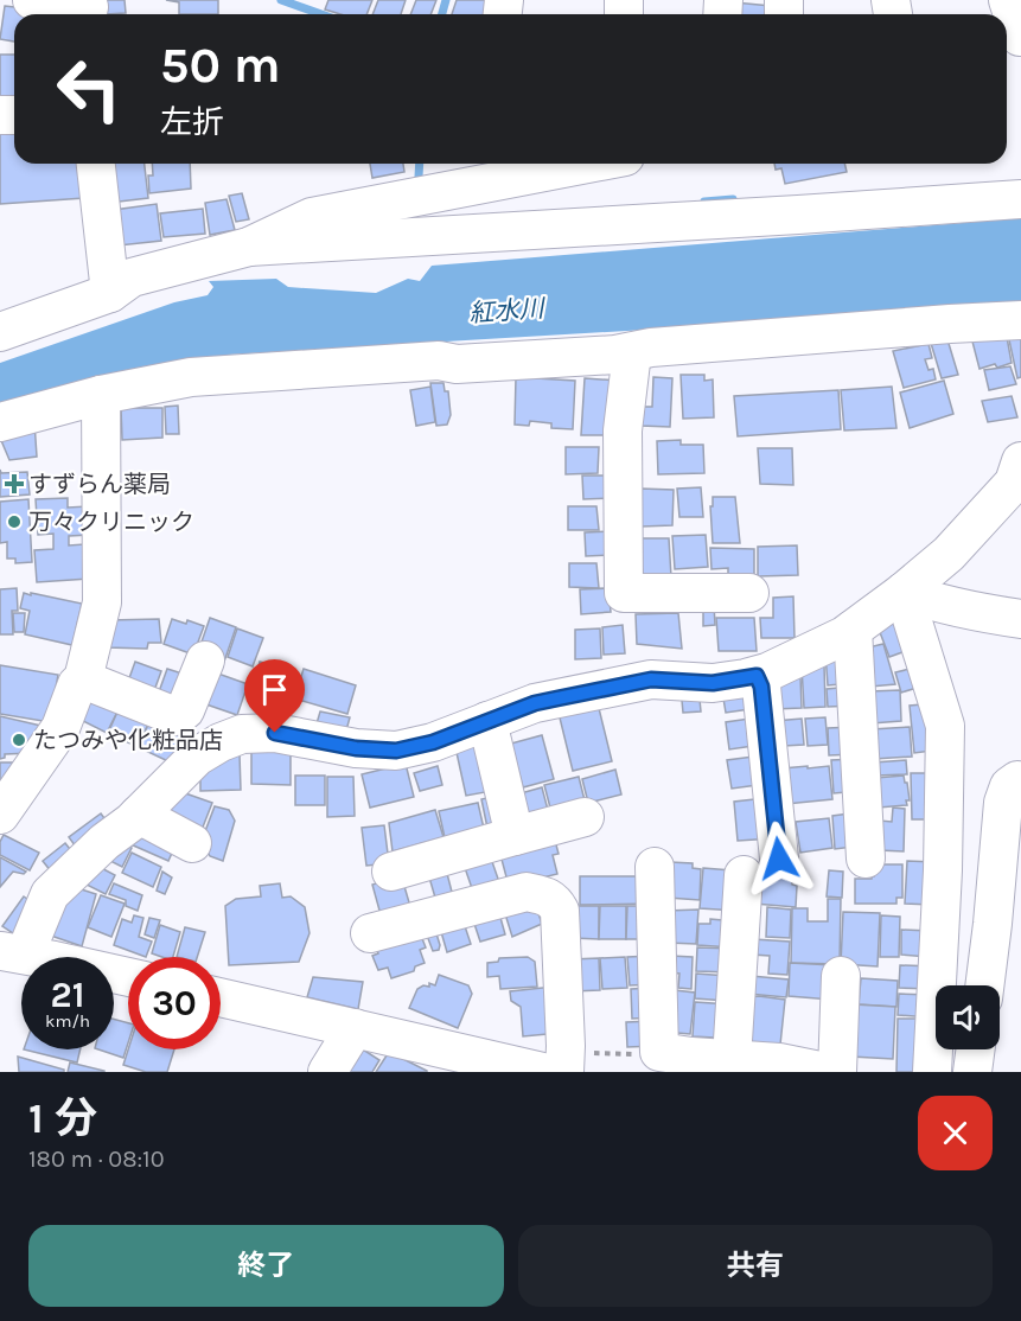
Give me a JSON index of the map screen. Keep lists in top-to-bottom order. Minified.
{"water":["紅水川"],"places":{"health":["すずらん薬局"],"other":["万々クリニック","たつみや化粧品店"]},"page":{"turn":["50 m","左折"],"speed":"21 km/h","limit":"30","heading":["1 分","180 m · 08:10"],"buttons":["終了","共有"]}}
